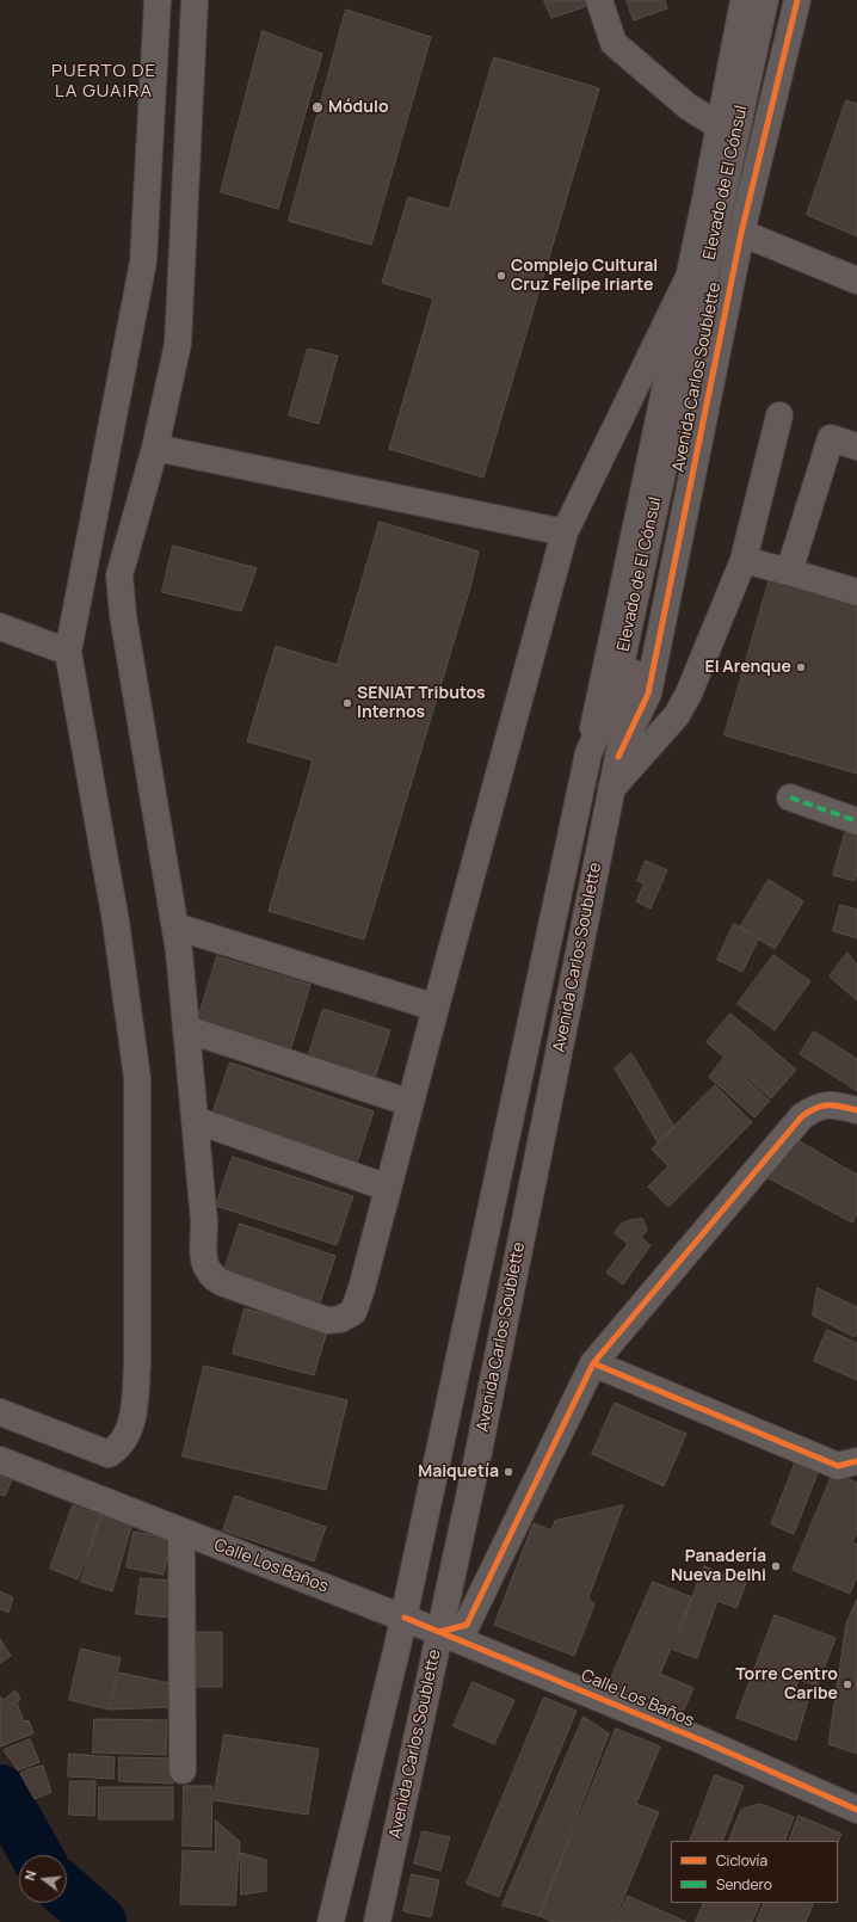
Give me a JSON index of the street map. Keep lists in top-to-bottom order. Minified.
{"streets":{"main road":["Elevado de El Cónsul","Avenida Carlos Soublette"],"street":["Calle Los Baños"]},"crossings":[["Elevado de El Cónsul","Avenida Carlos Soublette"],["Avenida Carlos Soublette","Calle Los Baños"]],"districts":["PUERTO DE LA GUAIRA"],"places":["Módulo","Complejo Cultural Cruz Felipe Iriarte","El Arenque","SENIAT Tributos Internos","Maiquetía","Panadería Nueva Delhi","Torre Centro Caribe"],"legend":["Ciclovía","Sendero"],"north":"left"}
